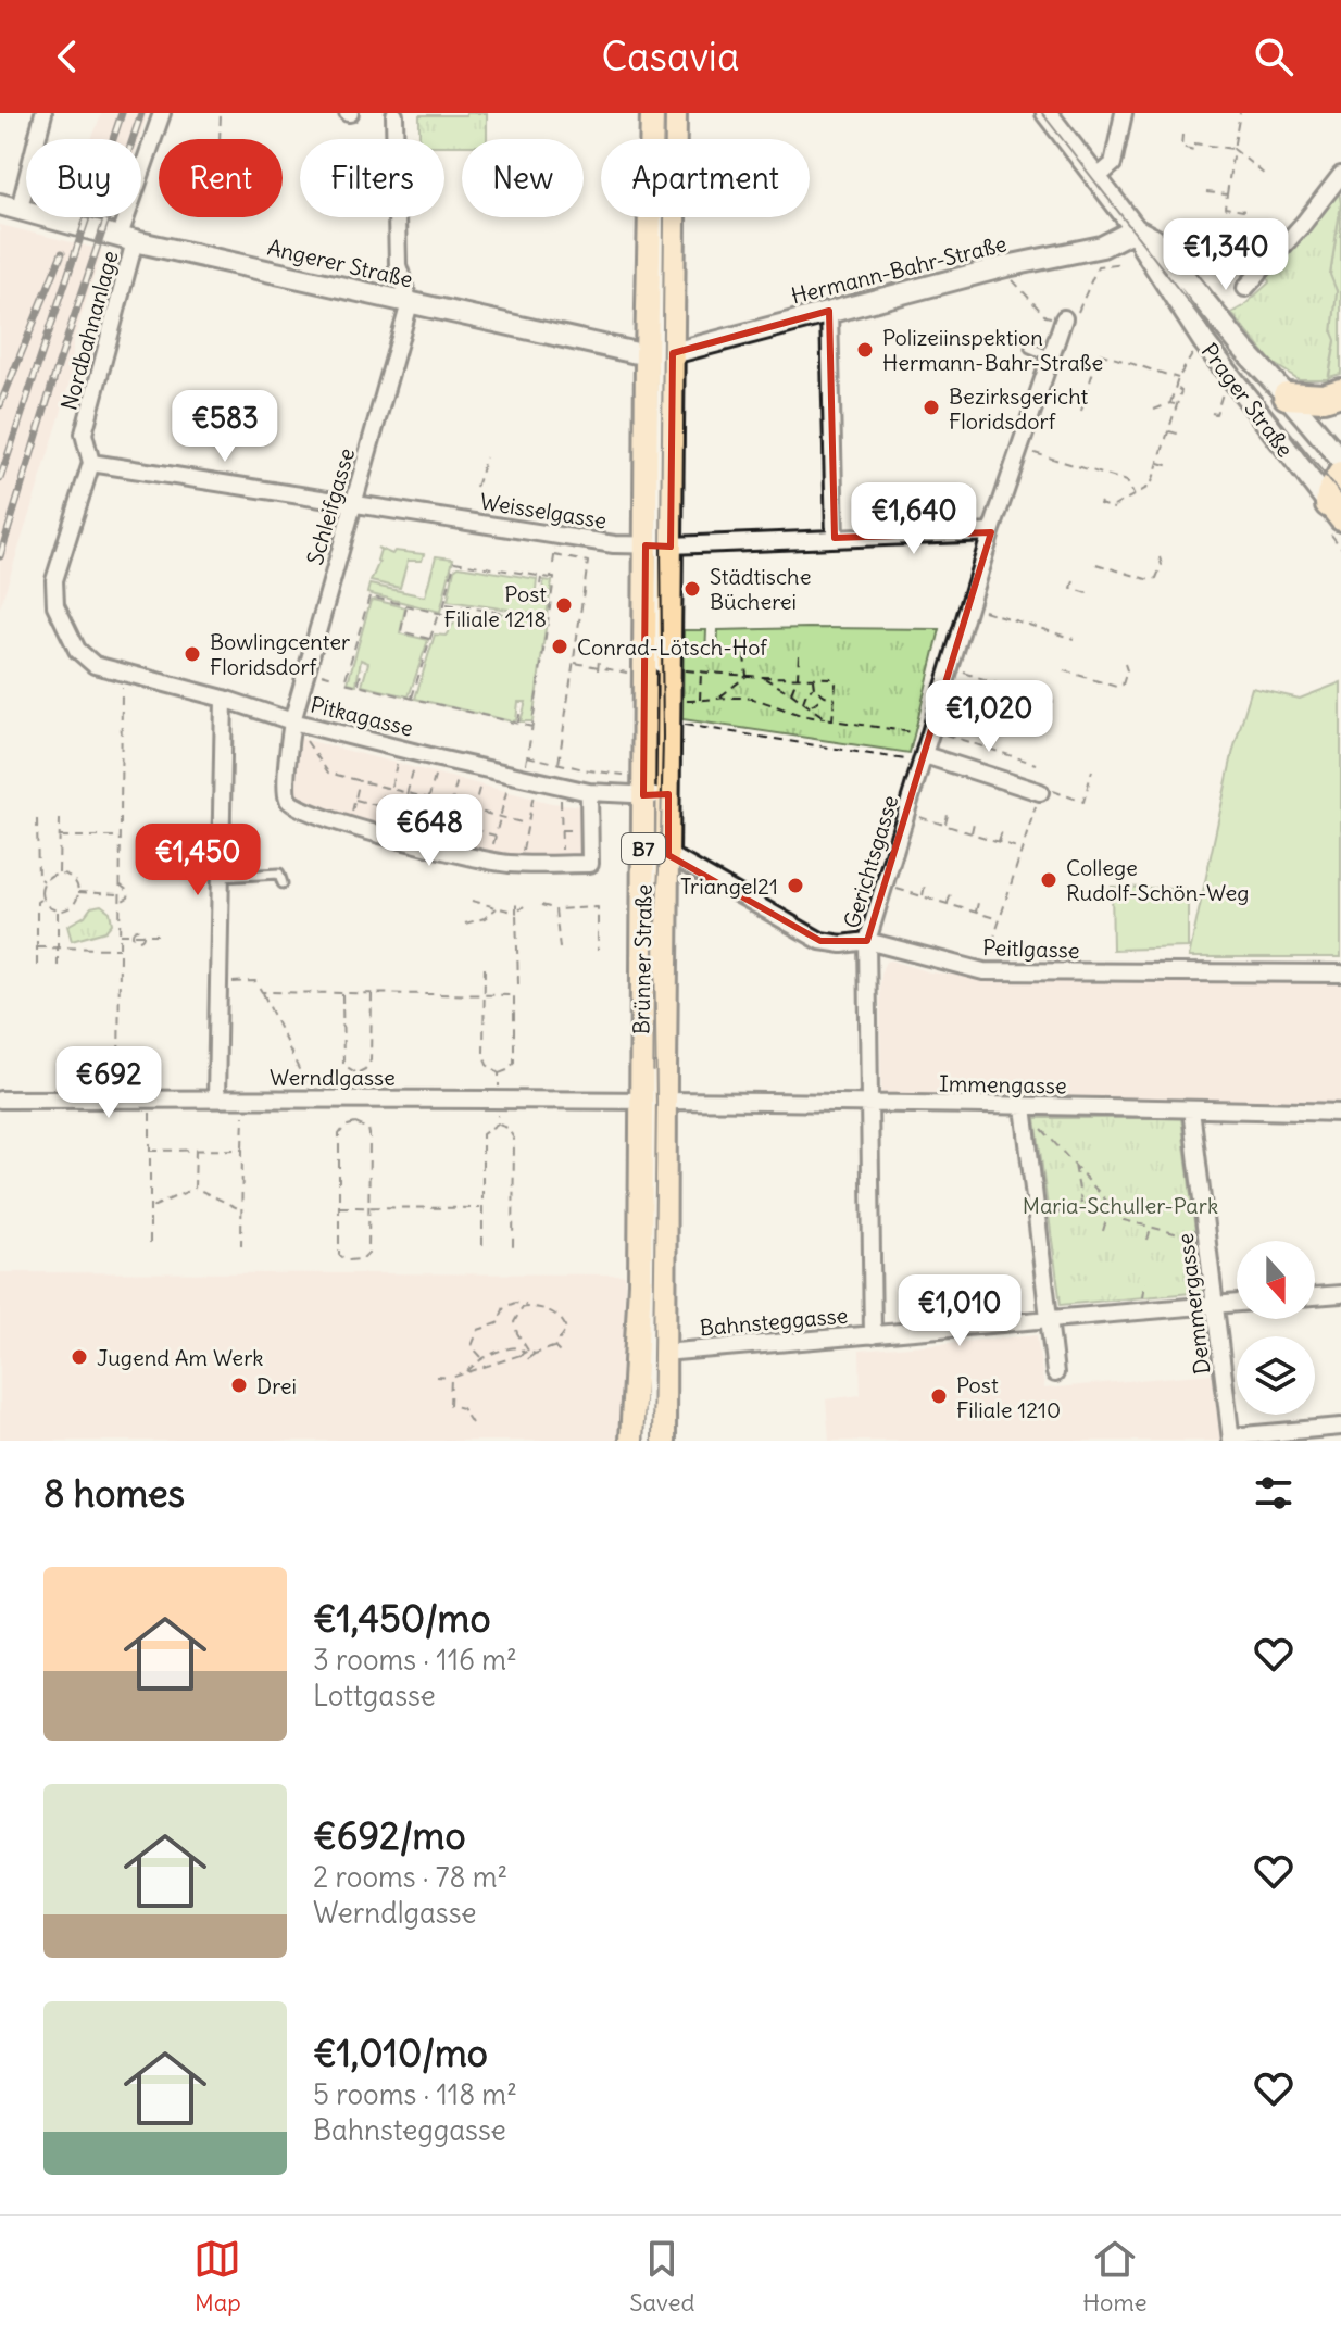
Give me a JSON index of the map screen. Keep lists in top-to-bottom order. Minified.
{"streets":{"main road":["Angerer Straße","Hermann-Bahr-Straße","Prager Straße","B7","Brünner Straße"],"street":["Nordbahnanlage","Schleifgasse","Weisselgasse","Pitkagasse","Gerichtsgasse","Peitlgasse","Werndlgasse","Immengasse","Demmergasse","Bahnsteggasse"]},"crossings":[["Angerer Straße","Hermann-Bahr-Straße"],["Angerer Straße","Nordbahnanlage"],["Angerer Straße","Schleifgasse"],["Angerer Straße","Brünner Straße"],["Hermann-Bahr-Straße","Prager Straße"],["Hermann-Bahr-Straße","Brünner Straße"],["Nordbahnanlage","Weisselgasse"],["Nordbahnanlage","Pitkagasse"],["Schleifgasse","Weisselgasse"],["Schleifgasse","Pitkagasse"],["Weisselgasse","Gerichtsgasse"],["Weisselgasse","Brünner Straße"],["Pitkagasse","Brünner Straße"],["Gerichtsgasse","Peitlgasse"],["Gerichtsgasse","Immengasse"],["Gerichtsgasse","Bahnsteggasse"],["Peitlgasse","Brünner Straße"],["Brünner Straße","Werndlgasse"],["Brünner Straße","Immengasse"],["Brünner Straße","Bahnsteggasse"],["Werndlgasse","Immengasse"],["Immengasse","Demmergasse"],["Demmergasse","Bahnsteggasse"]],"parks":["Maria-Schuller-Park"],"places":["Polizeiinspektion Hermann-Bahr-Straße","Bezirksgericht Floridsdorf","Städtische Bücherei","Post Filiale 1218","Conrad-Lötsch-Hof","Bowlingcenter Floridsdorf","College Rudolf-Schön-Weg","Triangel21","Jugend Am Werk","Drei","Post Filiale 1210"],"north":"bottom","page":{"header":"Casavia","chip":["Buy","Rent","Filters","New","Apartment"],"price":["€1,340","€583","€1,640","€1,020","€648","€1,450","€692","€1,010"],"heading":"8 homes","list":[{"name":"€1,450/mo","note":"3 rooms · 116 m² · Lottgasse"},{"name":"€692/mo","note":"2 rooms · 78 m² · Werndlgasse"},{"name":"€1,010/mo","note":"5 rooms · 118 m² · Bahnsteggasse"}],"tabs":["Map","Saved","Home"]}}
